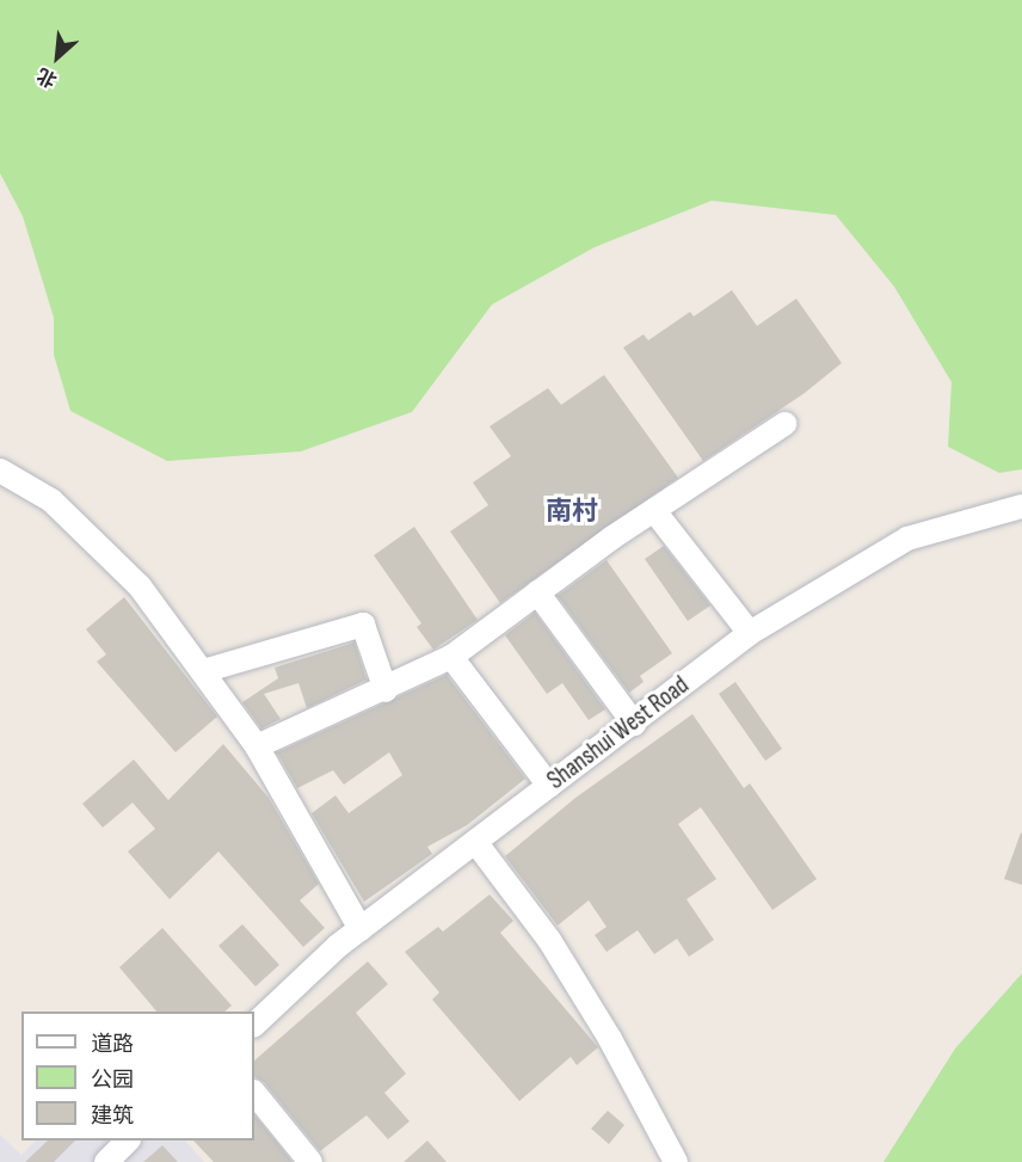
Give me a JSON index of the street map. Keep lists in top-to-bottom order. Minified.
{"streets":{"street":["Shanshui West Road"]},"districts":["南村"],"legend":["道路","公园","建筑"],"north":"bottom left"}
